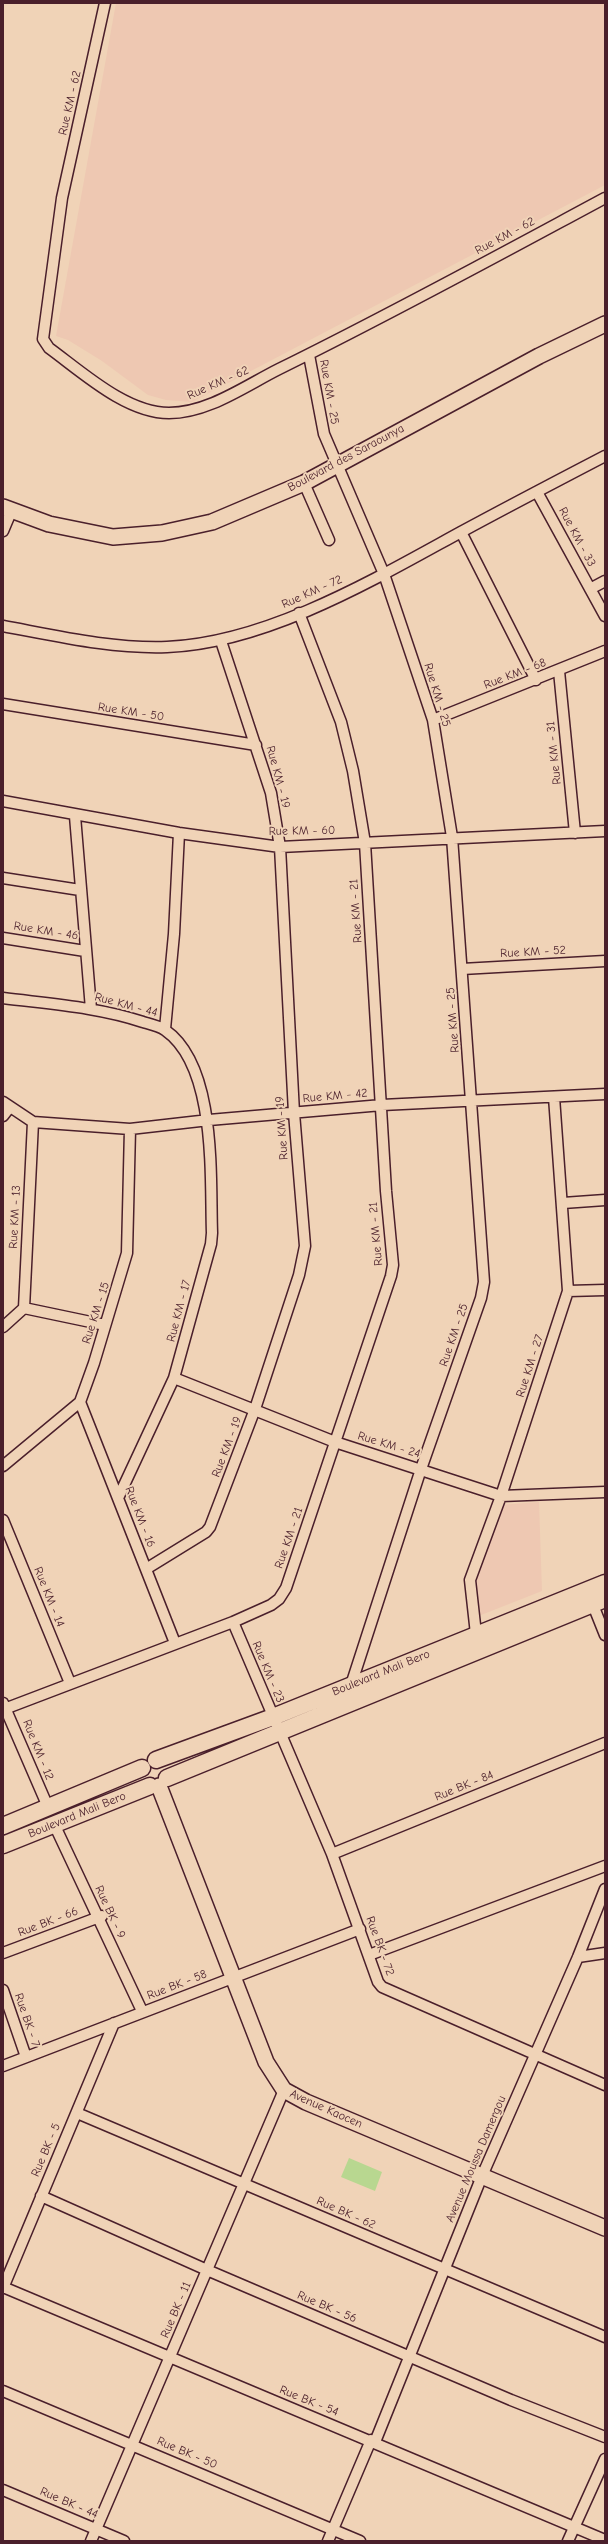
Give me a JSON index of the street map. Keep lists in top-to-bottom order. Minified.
{"streets":{"main road":["Boulevard Mali Bero"],"street":["Rue KM - 62","Rue KM - 25","Boulevard des Saraounya","Rue KM - 33","Rue KM - 72","Rue KM - 68","Rue KM - 50","Rue KM - 31","Rue KM - 19","Rue KM - 60","Rue KM - 21","Rue KM - 46","Rue KM - 52","Rue KM - 44","Rue KM - 42","Rue KM - 13","Rue KM - 17","Rue KM - 15","Rue KM - 27","Rue KM - 24","Rue KM - 16","Rue KM - 14","Rue KM - 23","Rue KM - 12","Rue BK - 84","Rue BK - 9","Rue BK - 66","Rue BK - 72","Rue BK - 58","Rue BK - 7","Avenue Kaocen","Rue BK - 5","Avenue Moussa Damergou","Rue BK - 62","Rue BK - 56","Rue BK - 11","Rue BK - 54","Rue BK - 50","Rue BK - 44"]},"crossings":[["Rue KM - 62","Rue KM - 25"],["Rue KM - 25","Boulevard des Saraounya"],["Rue KM - 25","Rue KM - 72"],["Rue KM - 25","Rue KM - 68"],["Rue KM - 25","Rue KM - 60"],["Rue KM - 25","Rue KM - 52"],["Rue KM - 25","Rue KM - 42"],["Rue KM - 25","Rue KM - 24"],["Rue KM - 25","Boulevard Mali Bero"],["Rue KM - 33","Rue KM - 72"],["Rue KM - 72","Rue KM - 19"],["Rue KM - 72","Rue KM - 21"],["Rue KM - 68","Rue KM - 31"],["Rue KM - 50","Rue KM - 19"],["Rue KM - 31","Rue KM - 60"],["Rue KM - 19","Rue KM - 60"],["Rue KM - 19","Rue KM - 42"],["Rue KM - 19","Rue KM - 24"],["Rue KM - 19","Rue KM - 16"],["Rue KM - 60","Rue KM - 21"],["Rue KM - 21","Rue KM - 42"],["Rue KM - 21","Rue KM - 24"],["Rue KM - 21","Rue KM - 16"],["Rue KM - 21","Rue KM - 14"],["Rue KM - 21","Rue KM - 23"],["Rue KM - 21","Rue KM - 12"],["Rue KM - 44","Rue KM - 42"],["Rue KM - 44","Rue KM - 17"],["Rue KM - 42","Rue KM - 13"],["Rue KM - 42","Rue KM - 17"],["Rue KM - 42","Rue KM - 15"],["Rue KM - 42","Rue KM - 27"],["Rue KM - 17","Rue KM - 24"],["Rue KM - 17","Rue KM - 16"],["Rue KM - 15","Rue KM - 16"],["Rue KM - 27","Rue KM - 24"],["Rue KM - 27","Boulevard Mali Bero"],["Rue KM - 23","Boulevard Mali Bero"],["Rue KM - 23","Rue BK - 72"],["Boulevard Mali Bero","Rue KM - 12"],["Boulevard Mali Bero","Rue BK - 9"],["Boulevard Mali Bero","Rue BK - 72"],["Boulevard Mali Bero","Avenue Kaocen"],["Rue BK - 84","Rue BK - 72"],["Rue BK - 9","Rue BK - 66"],["Rue BK - 9","Rue BK - 58"],["Rue BK - 72","Rue BK - 58"],["Rue BK - 72","Avenue Moussa Damergou"],["Rue BK - 58","Rue BK - 7"],["Rue BK - 58","Avenue Kaocen"],["Rue BK - 58","Rue BK - 5"],["Avenue Kaocen","Avenue Moussa Damergou"],["Avenue Kaocen","Rue BK - 11"],["Rue BK - 5","Rue BK - 62"],["Rue BK - 5","Rue BK - 56"],["Rue BK - 5","Rue BK - 54"],["Avenue Moussa Damergou","Rue BK - 62"],["Avenue Moussa Damergou","Rue BK - 56"],["Avenue Moussa Damergou","Rue BK - 54"],["Avenue Moussa Damergou","Rue BK - 50"],["Rue BK - 62","Rue BK - 11"],["Rue BK - 56","Rue BK - 11"],["Rue BK - 11","Rue BK - 54"],["Rue BK - 11","Rue BK - 50"],["Rue BK - 11","Rue BK - 44"]]}
